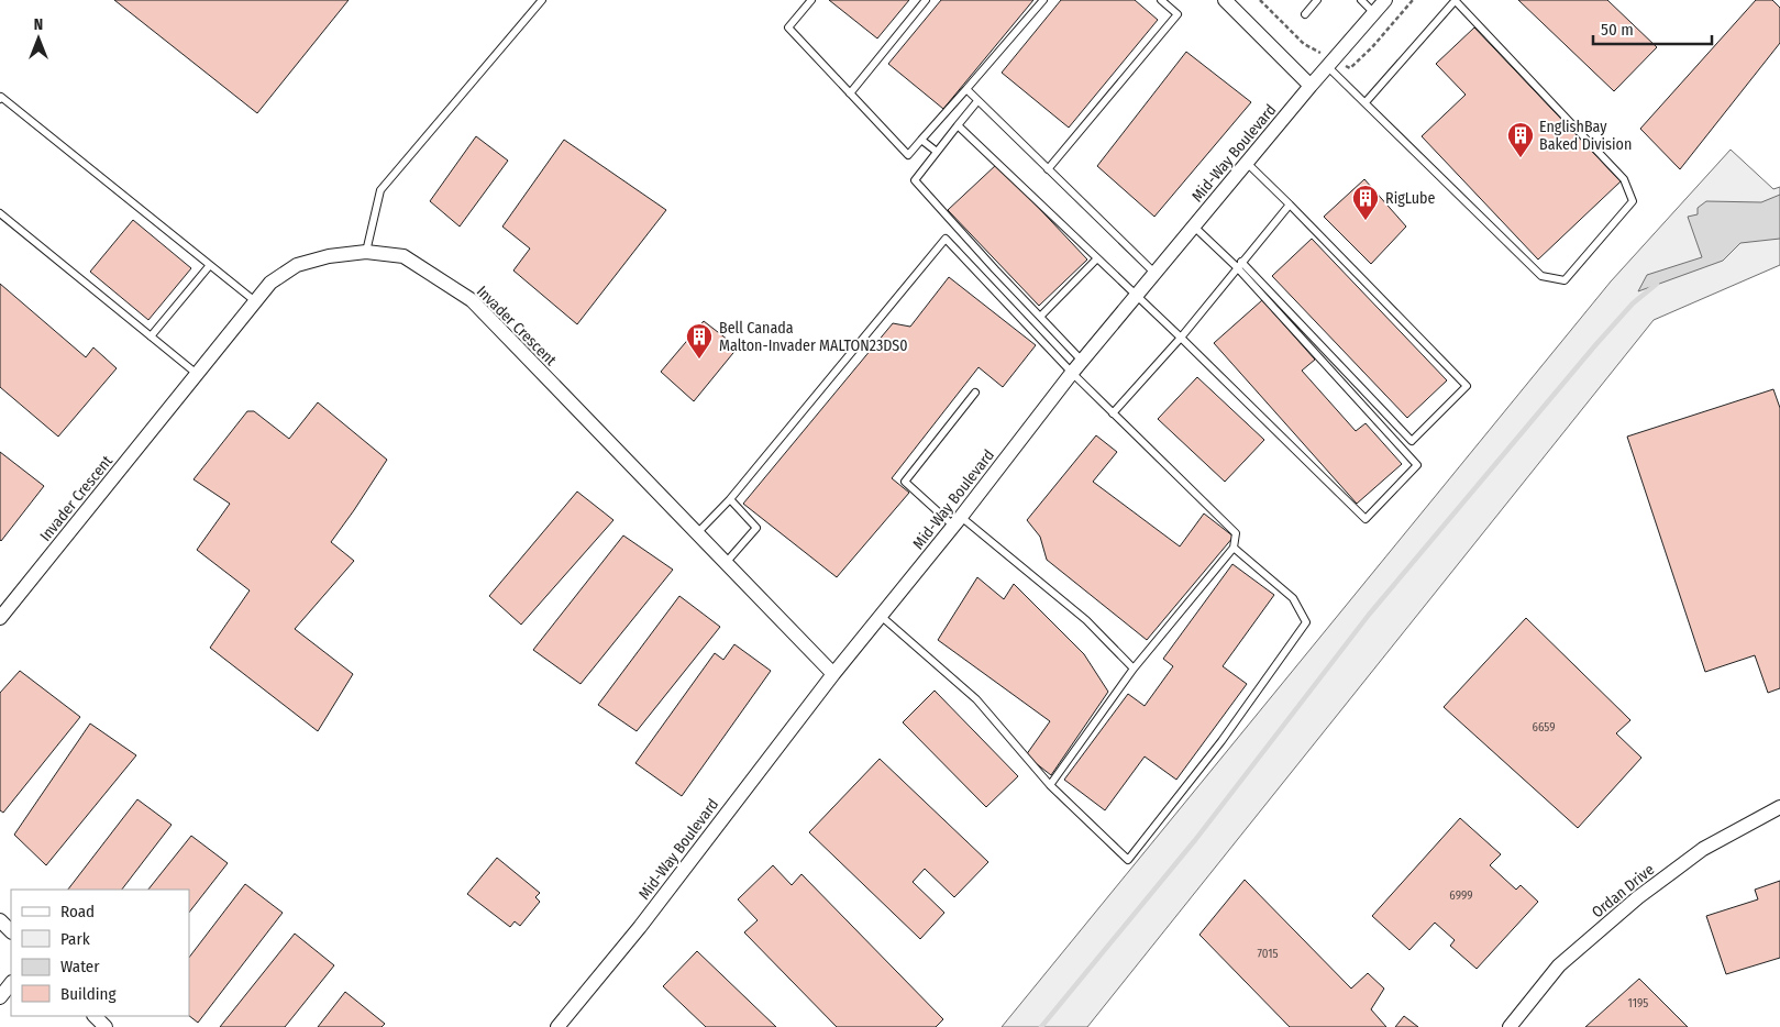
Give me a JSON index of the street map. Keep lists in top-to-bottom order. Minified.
{"streets":{"street":["Mid-Way Boulevard","Invader Crescent","Ordan Drive"]},"crossings":[["Mid-Way Boulevard","Invader Crescent"]],"places":{"building":["EnglishBay Baked Division","RigLube","Bell Canada Malton-Invader MALTON23DS0"]},"house_numbers":["6659","6999","7015","1195"],"legend":["Road","Park","Water","Building"],"scale_bar":"50 m","north":"top"}
